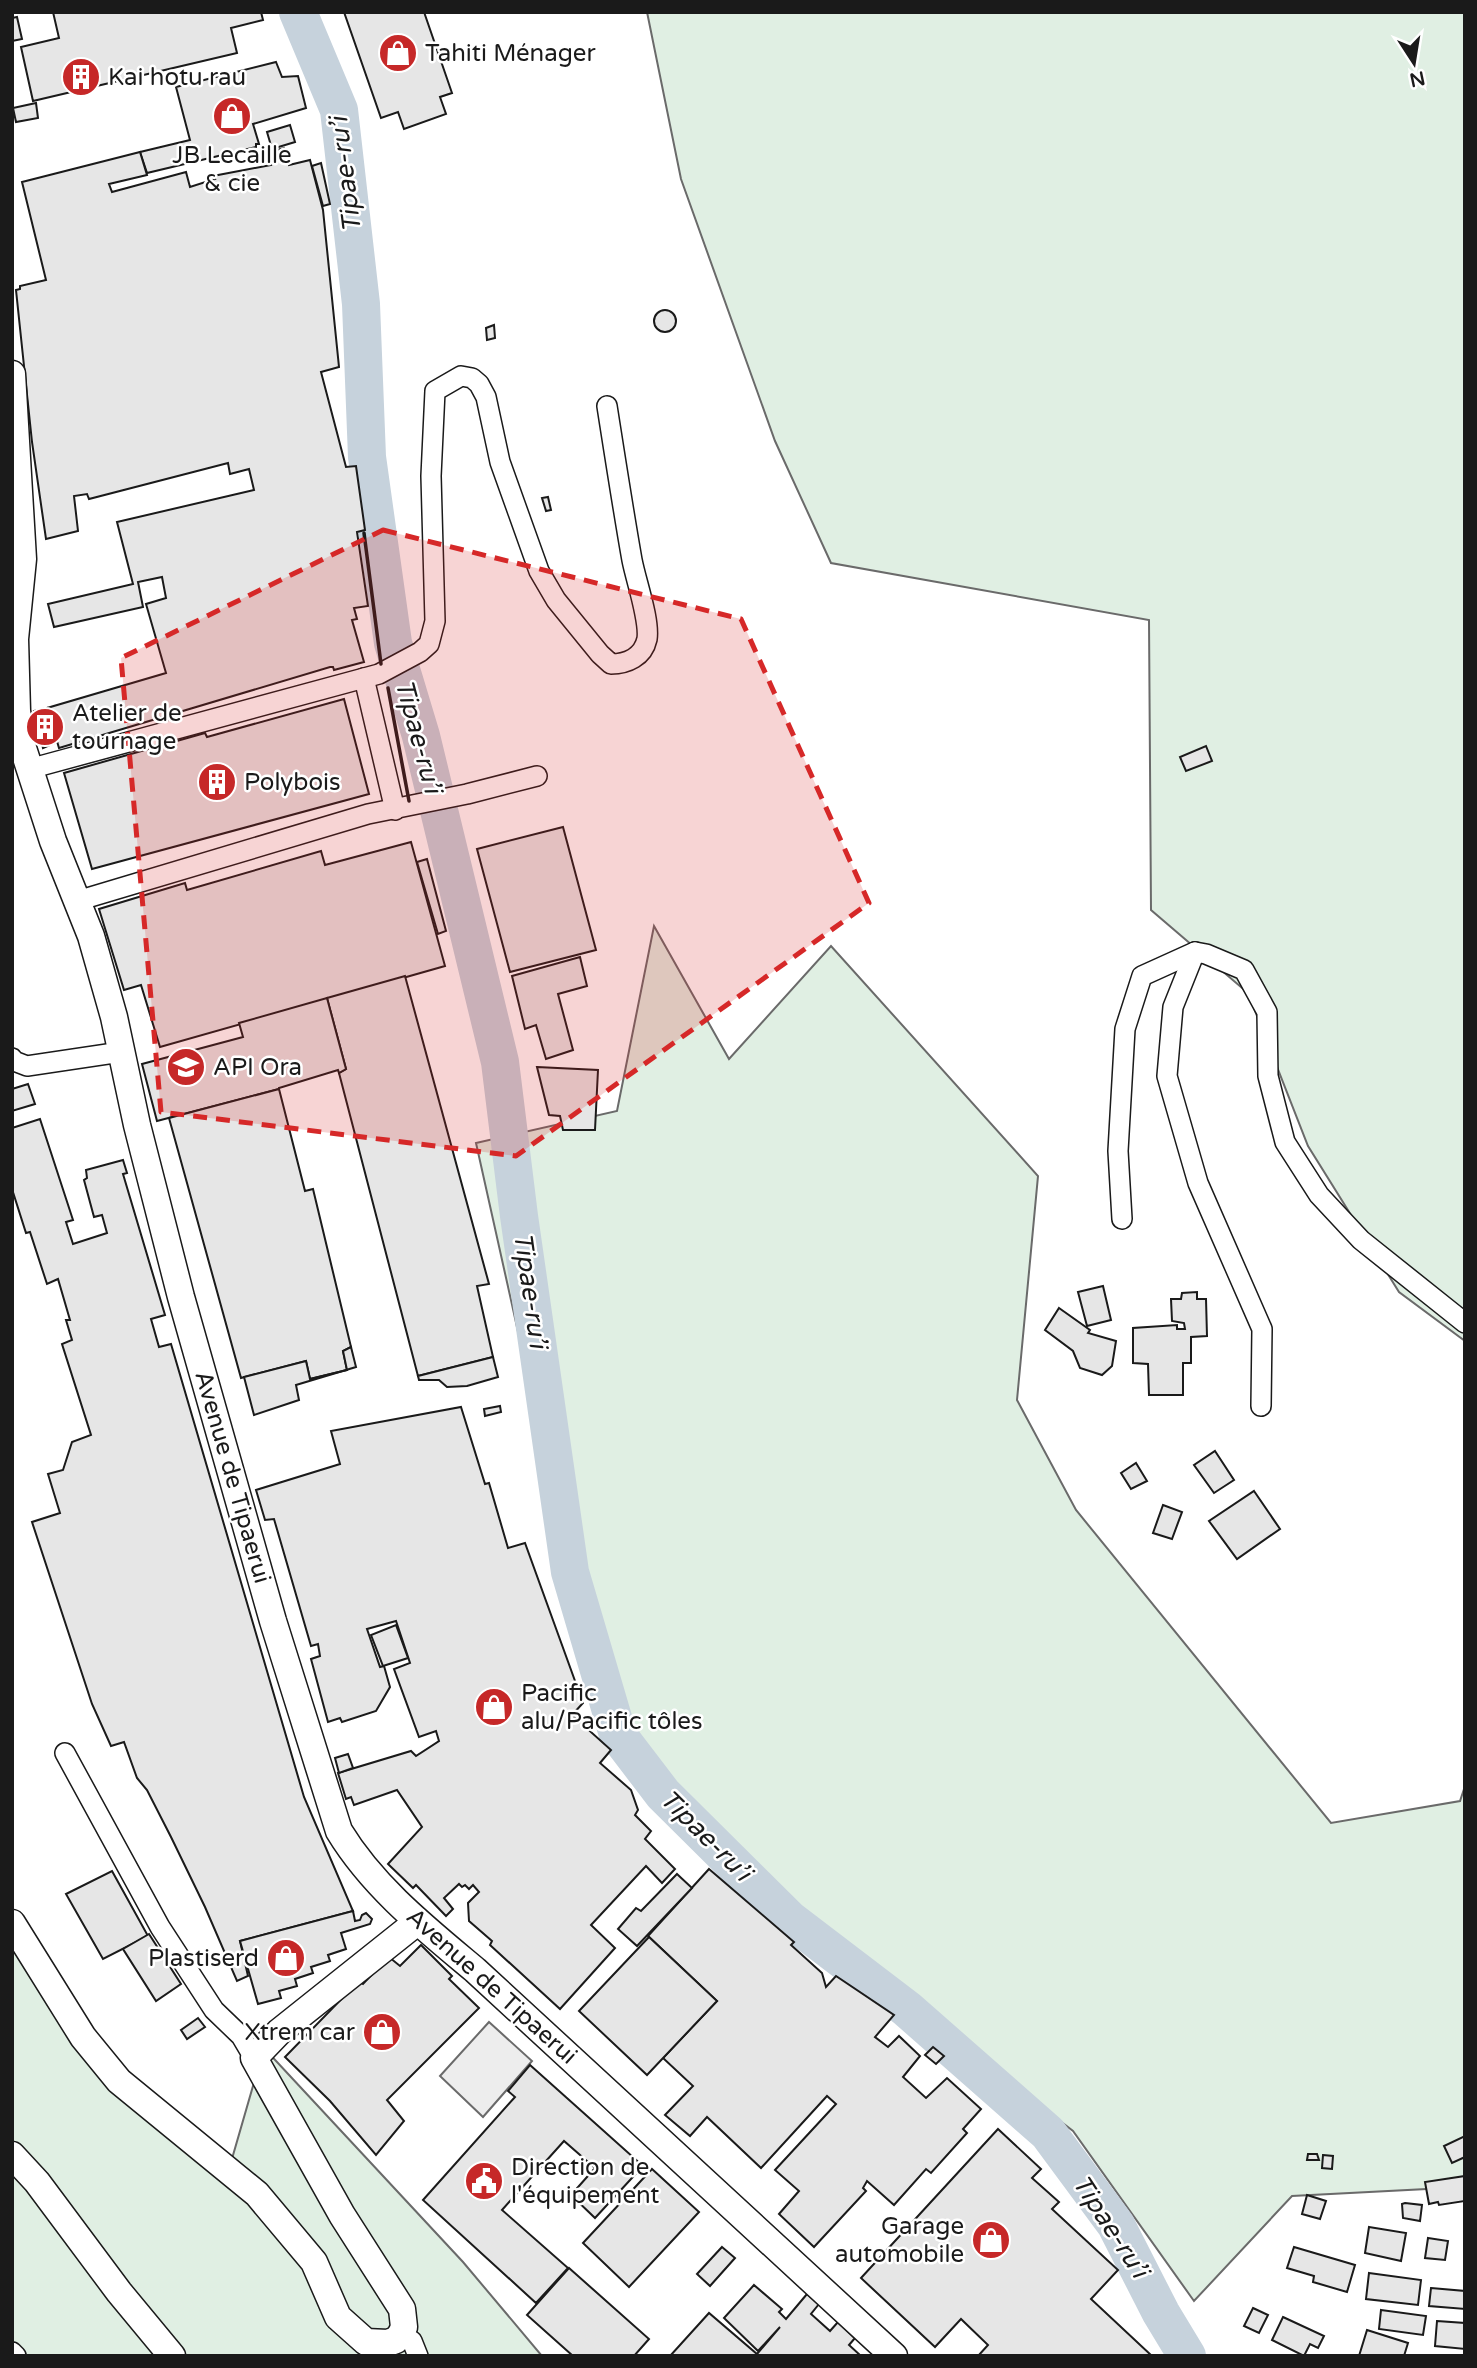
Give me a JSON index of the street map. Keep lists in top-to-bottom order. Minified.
{"streets":{"main road":["Avenue de Tipaerui"]},"water":["Tipae-ru’i"],"places":{"shop":["Tahiti Ménager","JB Lecaille & cie","Pacific alu/Pacific tôles","Plastiserd","Xtrem car","Garage automobile"],"building":["Kai hotu rau","Atelier de tournage","Polybois"],"school or university":["API Ora"],"public building":["Direction de l'équipement"]},"north":"bottom"}
